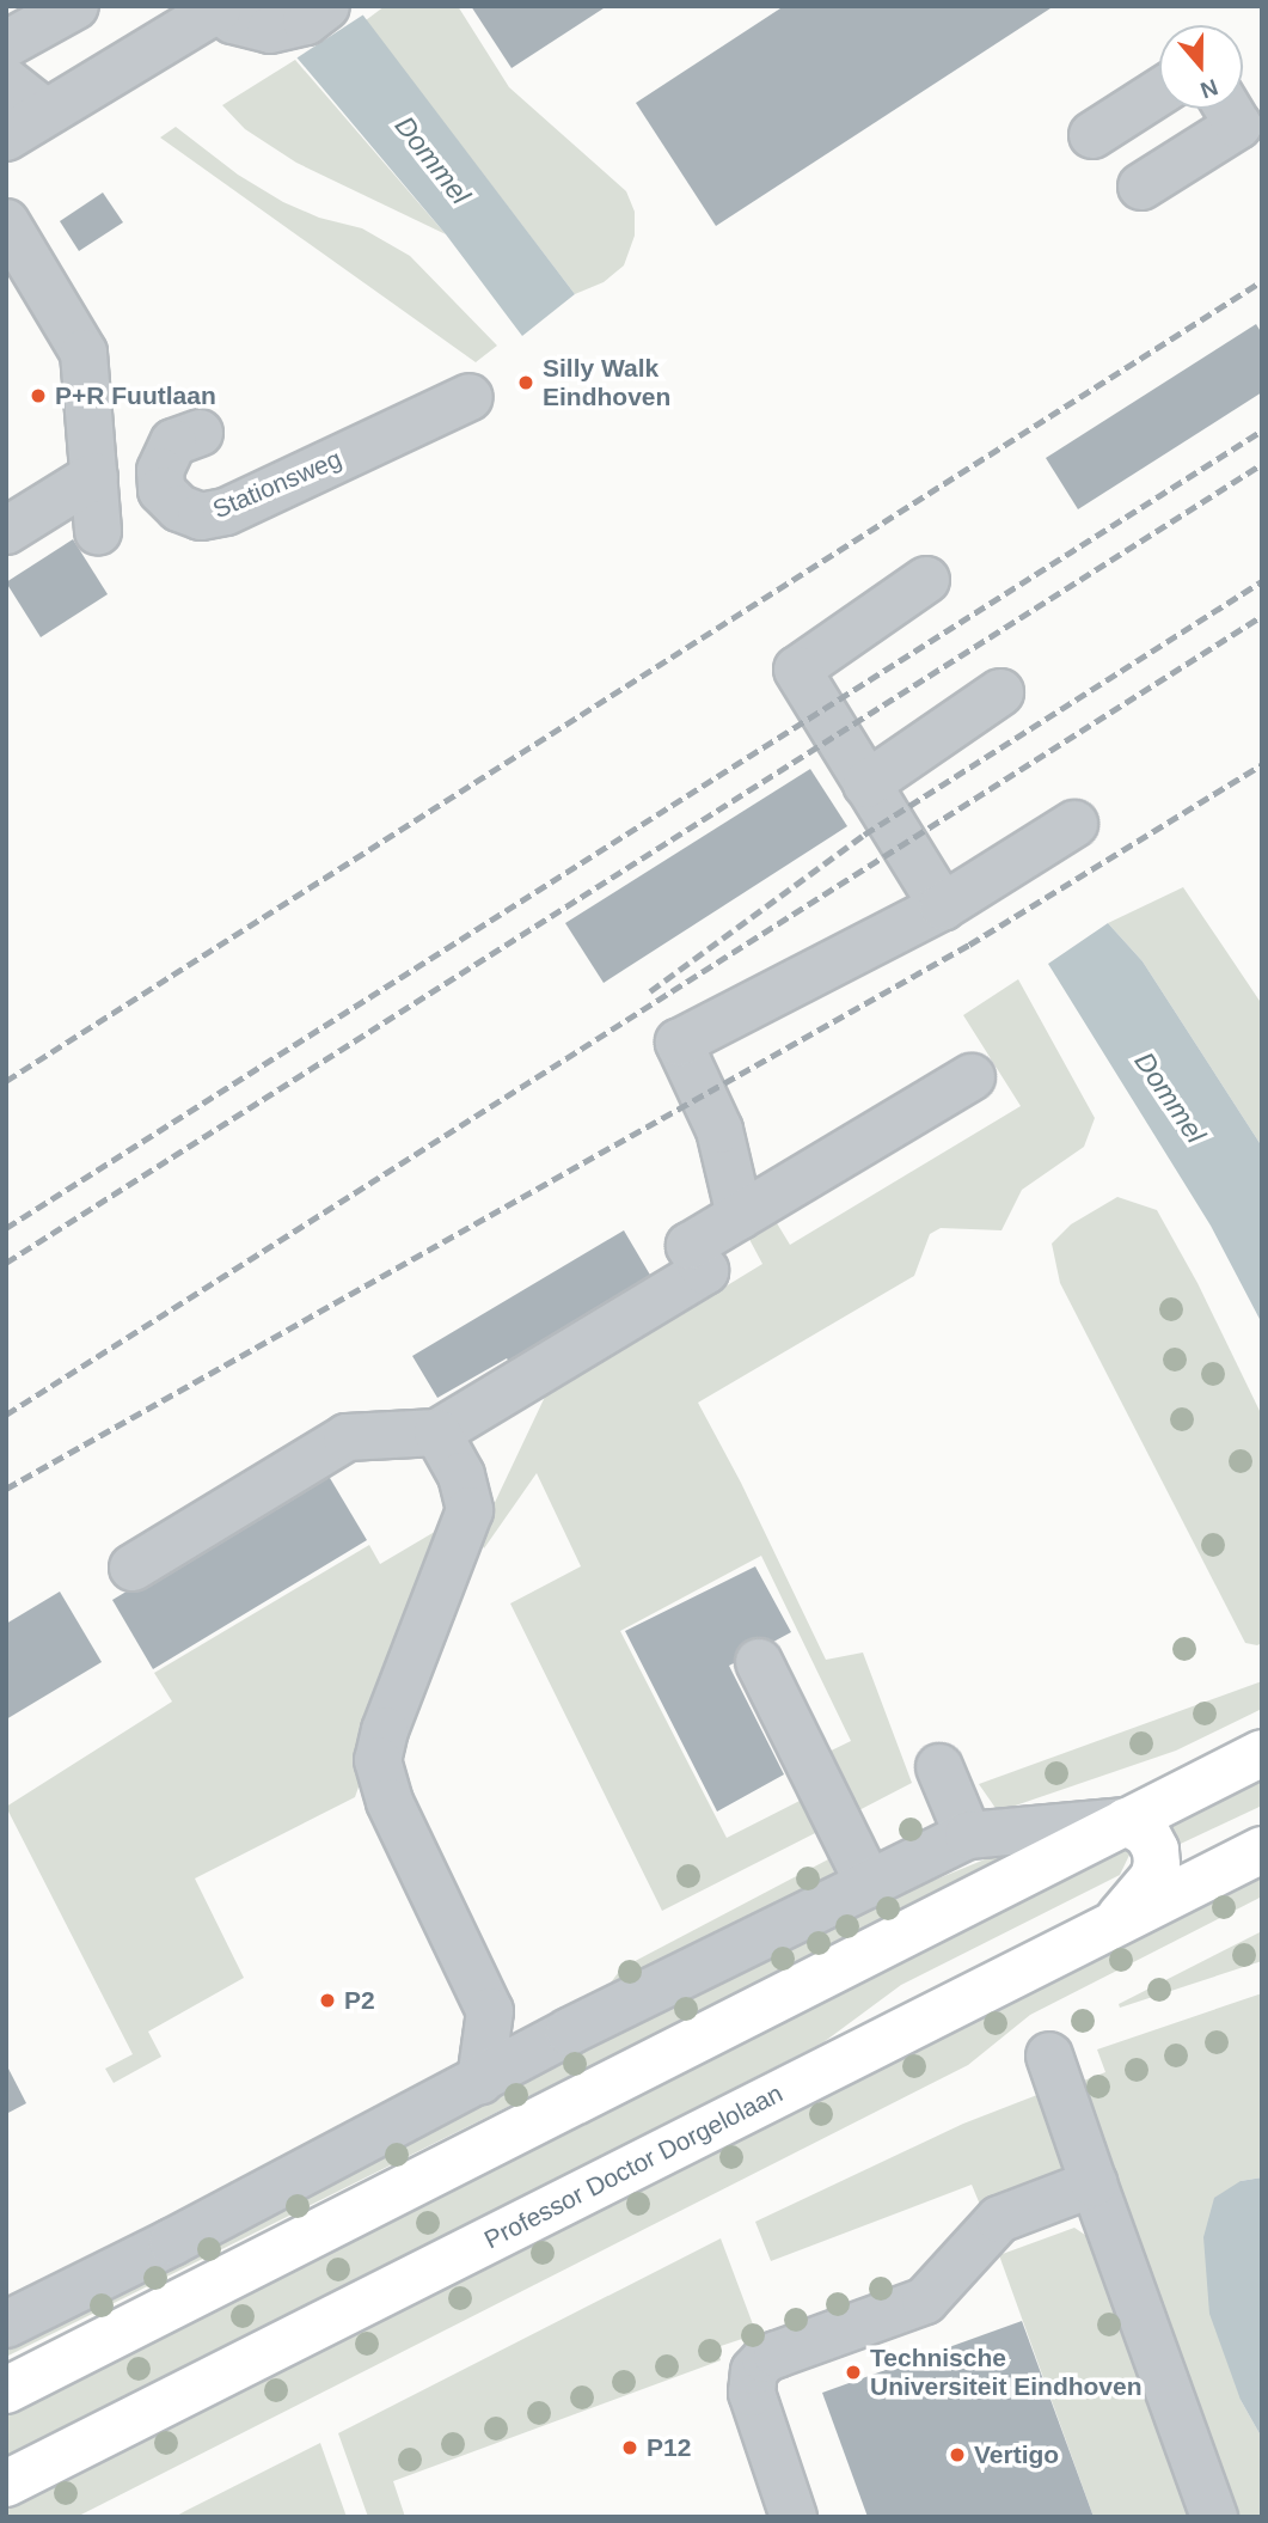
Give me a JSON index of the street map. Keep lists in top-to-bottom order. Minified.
{"streets":{"main road":["Professor Doctor Dorgelolaan"],"street":["Stationsweg"]},"water":["Dommel"],"places":["Silly Walk Eindhoven","P+R Fuutlaan","P2","Technische Universiteit Eindhoven","P12","Vertigo"],"north":"bottom"}
